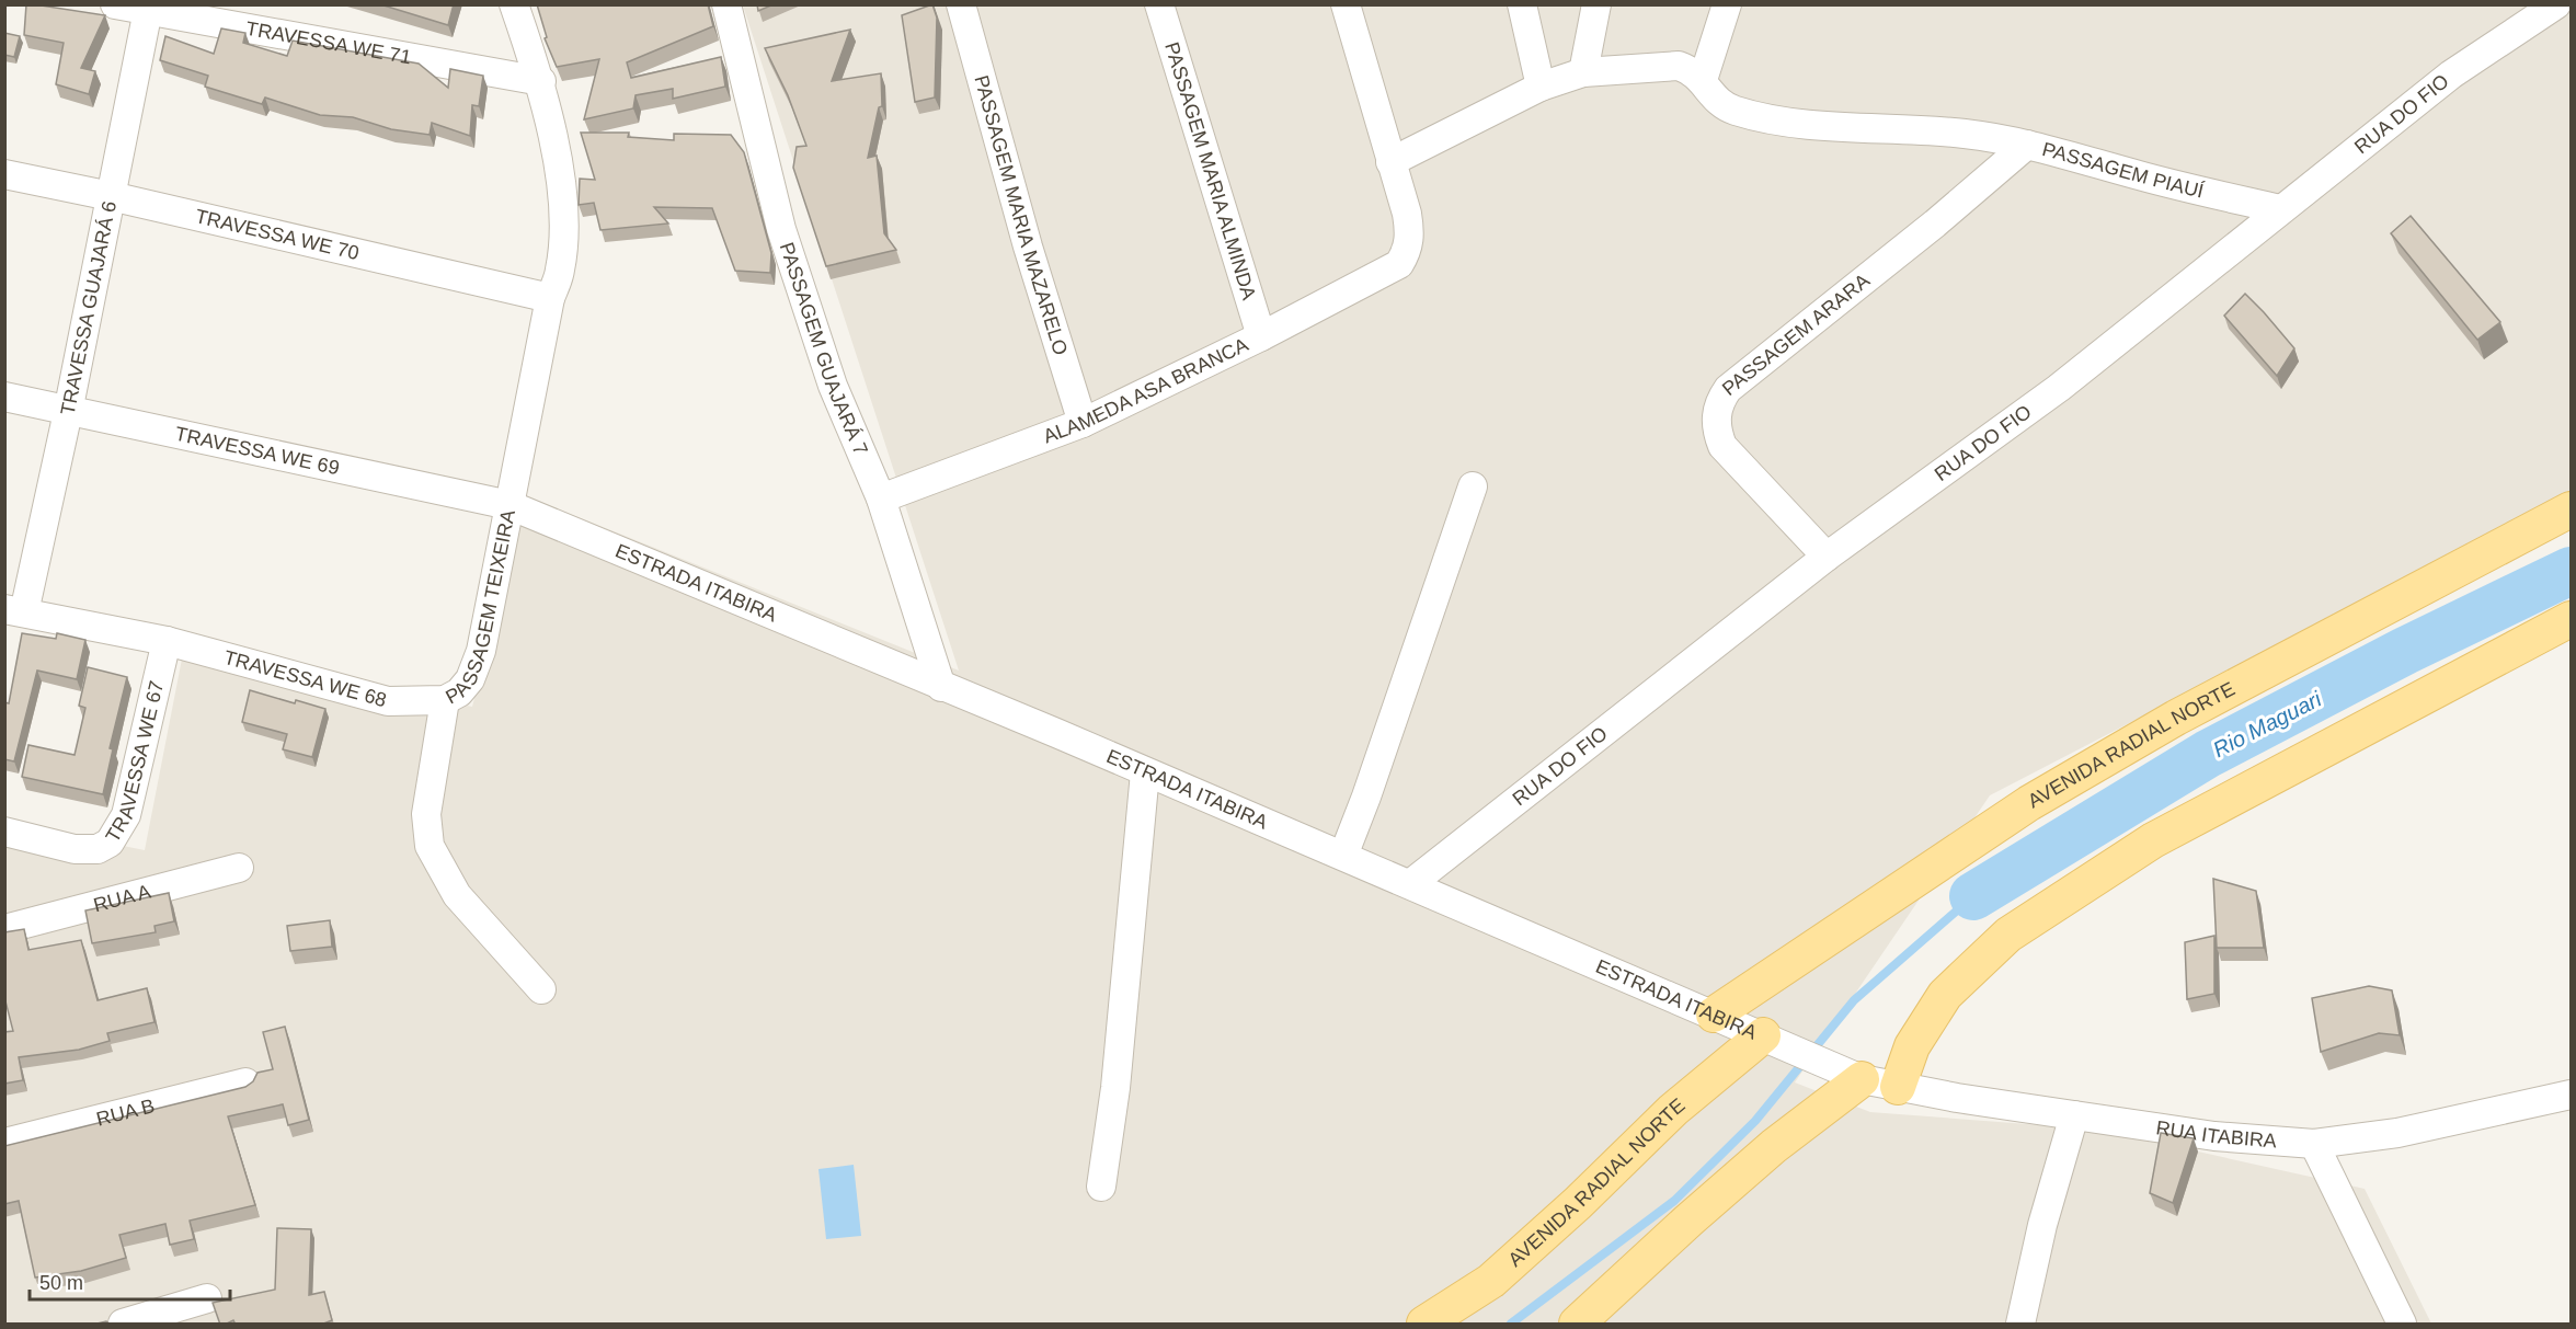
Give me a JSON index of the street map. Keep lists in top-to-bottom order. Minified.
{"streets":{"main road":["AVENIDA RADIAL NORTE"],"street":["TRAVESSA WE 71","RUA DO FIO","PASSAGEM PIAUÍ","PASSAGEM MARIA ALMINDA","PASSAGEM MARIA MAZARELO","TRAVESSA WE 70","TRAVESSA GUAJARÁ 6","PASSAGEM ARARA","PASSAGEM GUAJARÁ 7","ALAMEDA ASA BRANCA","TRAVESSA WE 69","ESTRADA ITABIRA","PASSAGEM TEIXEIRA","TRAVESSA WE 68","TRAVESSA WE 67","RUA A","RUA B","RUA ITABIRA"]},"crossings":[["TRAVESSA WE 71","TRAVESSA GUAJARÁ 6"],["TRAVESSA WE 71","PASSAGEM TEIXEIRA"],["RUA DO FIO","PASSAGEM PIAUÍ"],["RUA DO FIO","PASSAGEM ARARA"],["RUA DO FIO","ESTRADA ITABIRA"],["PASSAGEM PIAUÍ","PASSAGEM ARARA"],["PASSAGEM MARIA ALMINDA","ALAMEDA ASA BRANCA"],["PASSAGEM MARIA MAZARELO","ALAMEDA ASA BRANCA"],["TRAVESSA WE 70","TRAVESSA GUAJARÁ 6"],["TRAVESSA WE 70","PASSAGEM TEIXEIRA"],["TRAVESSA GUAJARÁ 6","TRAVESSA WE 69"],["PASSAGEM GUAJARÁ 7","ALAMEDA ASA BRANCA"],["PASSAGEM GUAJARÁ 7","ESTRADA ITABIRA"],["TRAVESSA WE 69","ESTRADA ITABIRA"],["TRAVESSA WE 69","PASSAGEM TEIXEIRA"],["ESTRADA ITABIRA","PASSAGEM TEIXEIRA"],["ESTRADA ITABIRA","AVENIDA RADIAL NORTE"],["ESTRADA ITABIRA","RUA ITABIRA"],["PASSAGEM TEIXEIRA","TRAVESSA WE 68"],["TRAVESSA WE 68","TRAVESSA WE 67"]],"water":["Rio Maguari"],"scale_bar":"50 m"}
